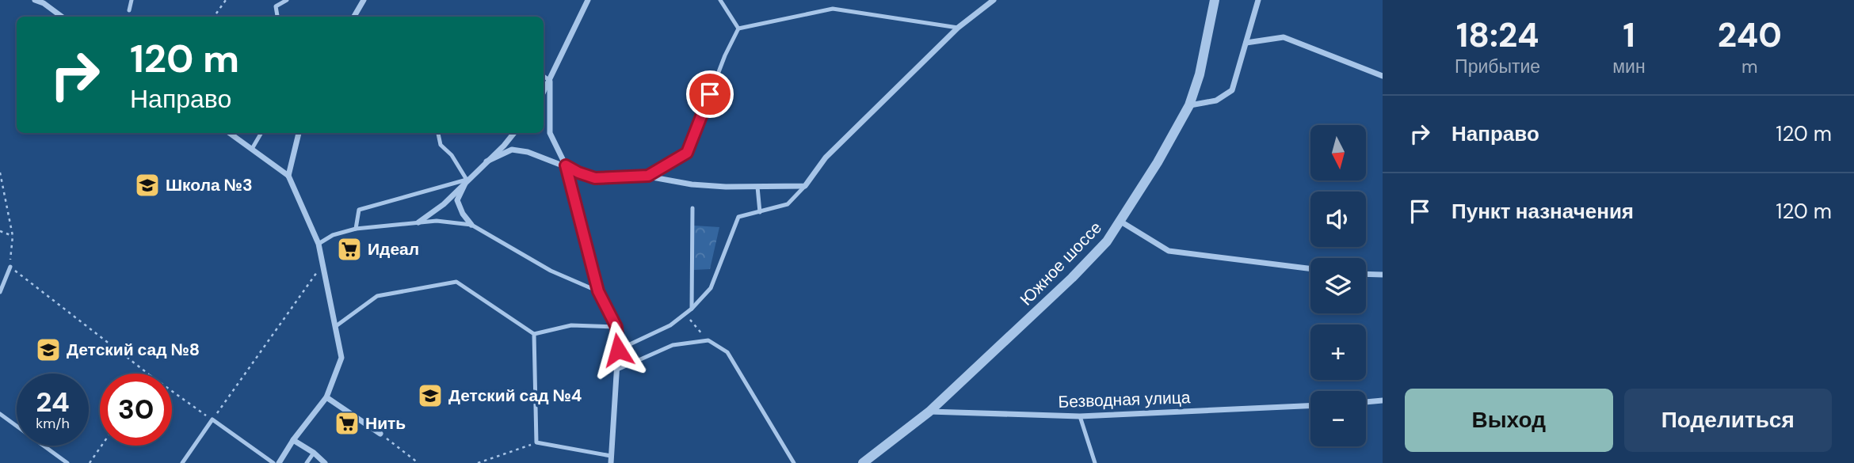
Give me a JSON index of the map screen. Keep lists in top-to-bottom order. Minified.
{"streets":{"street":["Южное шоссе","Безводная улица"]},"crossings":[["Южное шоссе","Безводная улица"]],"places":{"school or university":["Школа №3","Детский сад №8","Детский сад №4"],"supermarket":["Идеал","Нить"]},"north":"bottom","page":{"eta":["18:24","Прибытие","1","мин","240","m"],"turn":["120 m","Направо"],"list":[{"name":"Направо","value":"120 m"},{"name":"Пункт назначения","value":"120 m"}],"map_buttons":["+","−"],"speed":"24 km/h","limit":"30","buttons":["Выход","Поделиться"]}}
